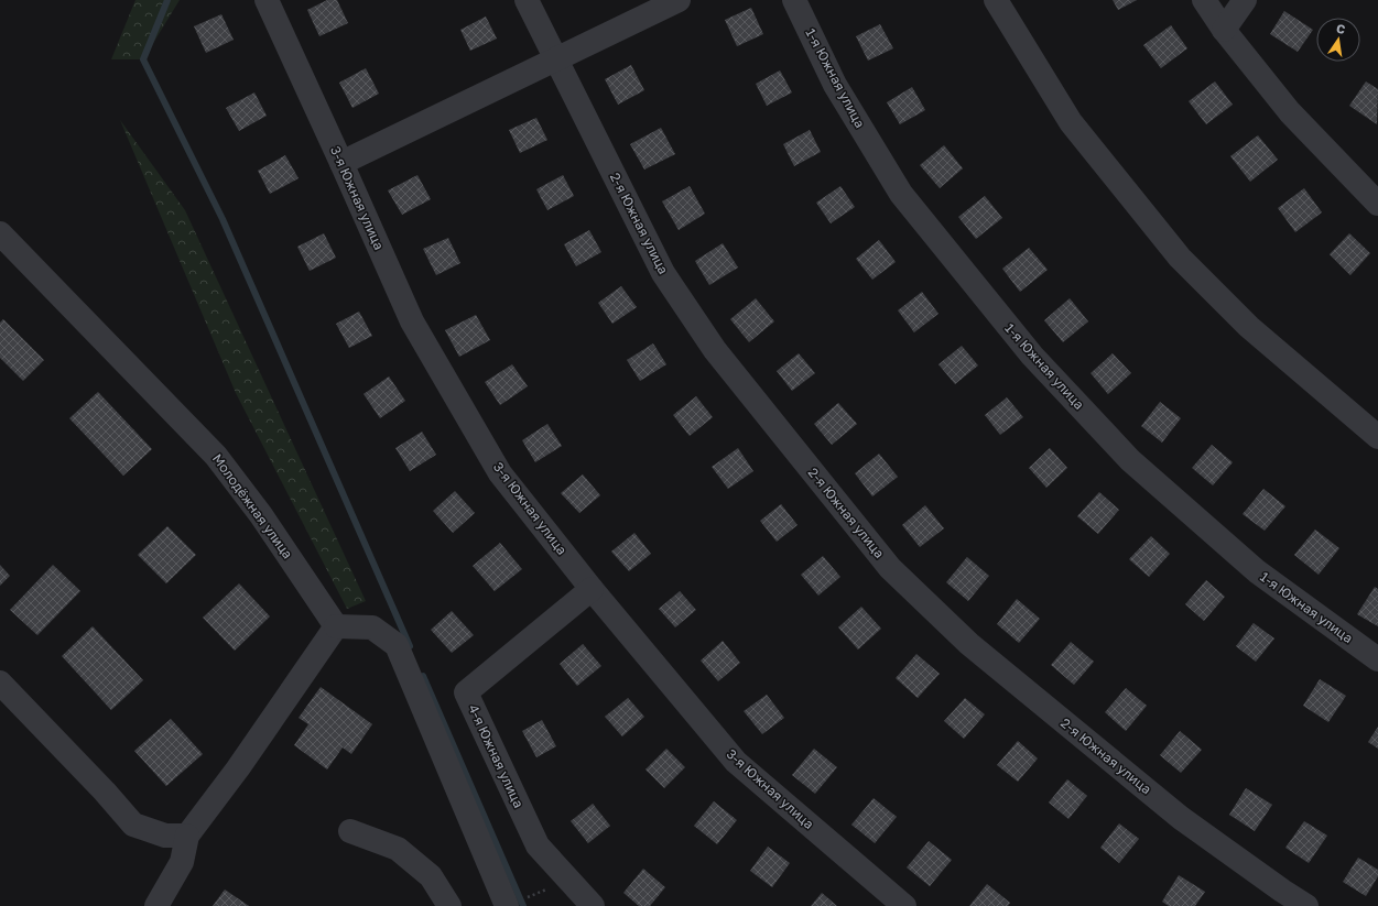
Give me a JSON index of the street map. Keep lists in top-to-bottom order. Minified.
{"streets":{"street":["1-я Южная улица","3-я Южная улица","2-я Южная улица","Молодёжная улица","4-я Южная улица"]},"crossings":[["3-я Южная улица","4-я Южная улица"]],"north":"top"}
